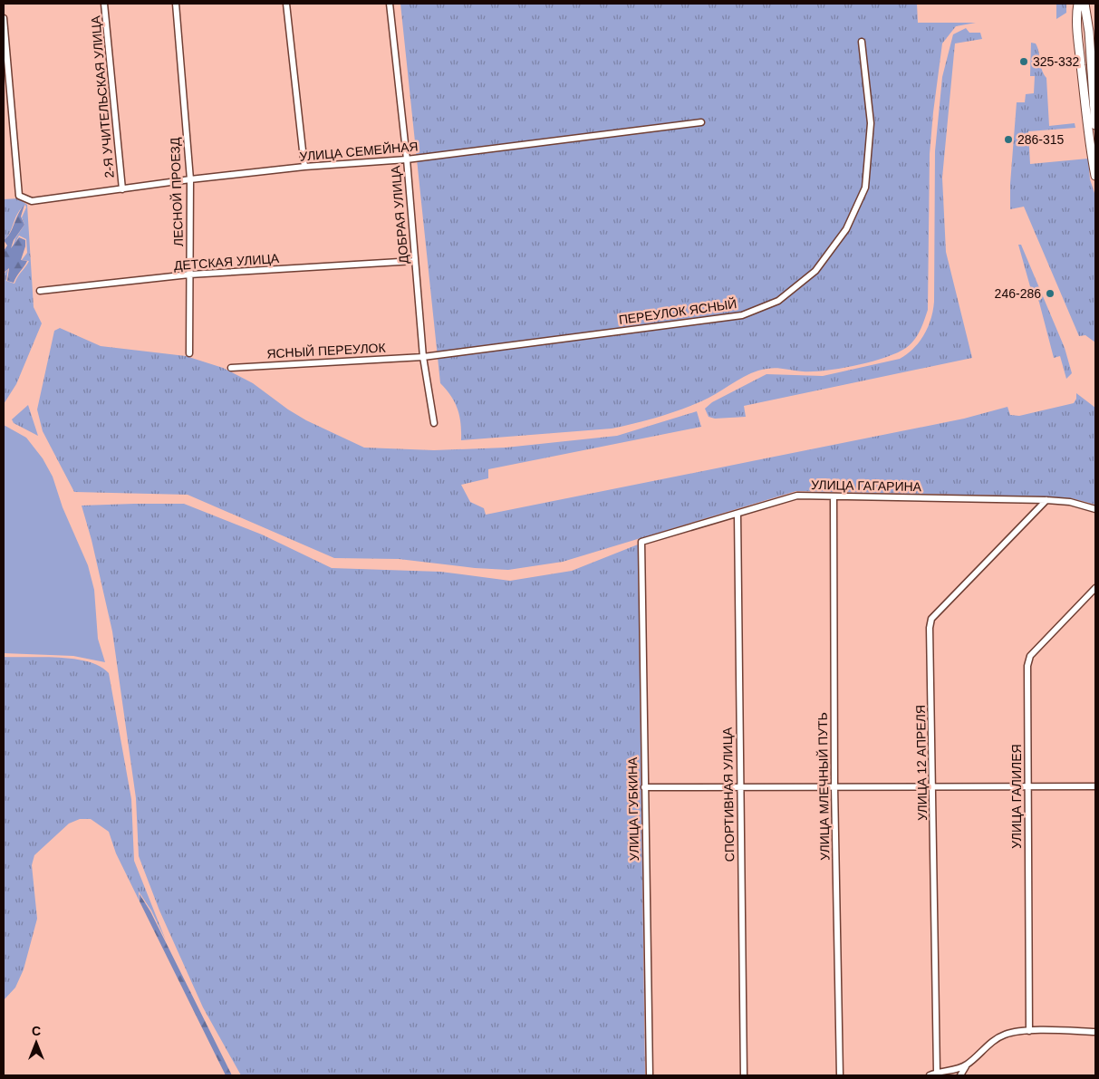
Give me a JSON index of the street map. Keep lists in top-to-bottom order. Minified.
{"streets":{"street":["2-Я УЧИТЕЛЬСКАЯ УЛИЦА","УЛИЦА СЕМЕЙНАЯ","ЛЕСНОЙ ПРОЕЗД","ДОБРАЯ УЛИЦА","ДЕТСКАЯ УЛИЦА","ПЕРЕУЛОК ЯСНЫЙ","ЯСНЫЙ ПЕРЕУЛОК","УЛИЦА ГАГАРИНА","УЛИЦА 12 АПРЕЛЯ","УЛИЦА МЛЕЧНЫЙ ПУТЬ","СПОРТИВНАЯ УЛИЦА","УЛИЦА ГАЛИЛЕЯ","УЛИЦА ГУБКИНА"]},"crossings":[["2-Я УЧИТЕЛЬСКАЯ УЛИЦА","УЛИЦА СЕМЕЙНАЯ"],["УЛИЦА СЕМЕЙНАЯ","ЛЕСНОЙ ПРОЕЗД"],["УЛИЦА СЕМЕЙНАЯ","ДОБРАЯ УЛИЦА"],["ЛЕСНОЙ ПРОЕЗД","ДЕТСКАЯ УЛИЦА"],["ДОБРАЯ УЛИЦА","ДЕТСКАЯ УЛИЦА"],["ДОБРАЯ УЛИЦА","ПЕРЕУЛОК ЯСНЫЙ"],["ДОБРАЯ УЛИЦА","ЯСНЫЙ ПЕРЕУЛОК"],["ПЕРЕУЛОК ЯСНЫЙ","ЯСНЫЙ ПЕРЕУЛОК"],["УЛИЦА ГАГАРИНА","УЛИЦА 12 АПРЕЛЯ"],["УЛИЦА ГАГАРИНА","УЛИЦА МЛЕЧНЫЙ ПУТЬ"],["УЛИЦА ГАГАРИНА","СПОРТИВНАЯ УЛИЦА"],["УЛИЦА ГАГАРИНА","УЛИЦА ГУБКИНА"]],"places":["325-332","286-315","246-286"],"north":"top"}
